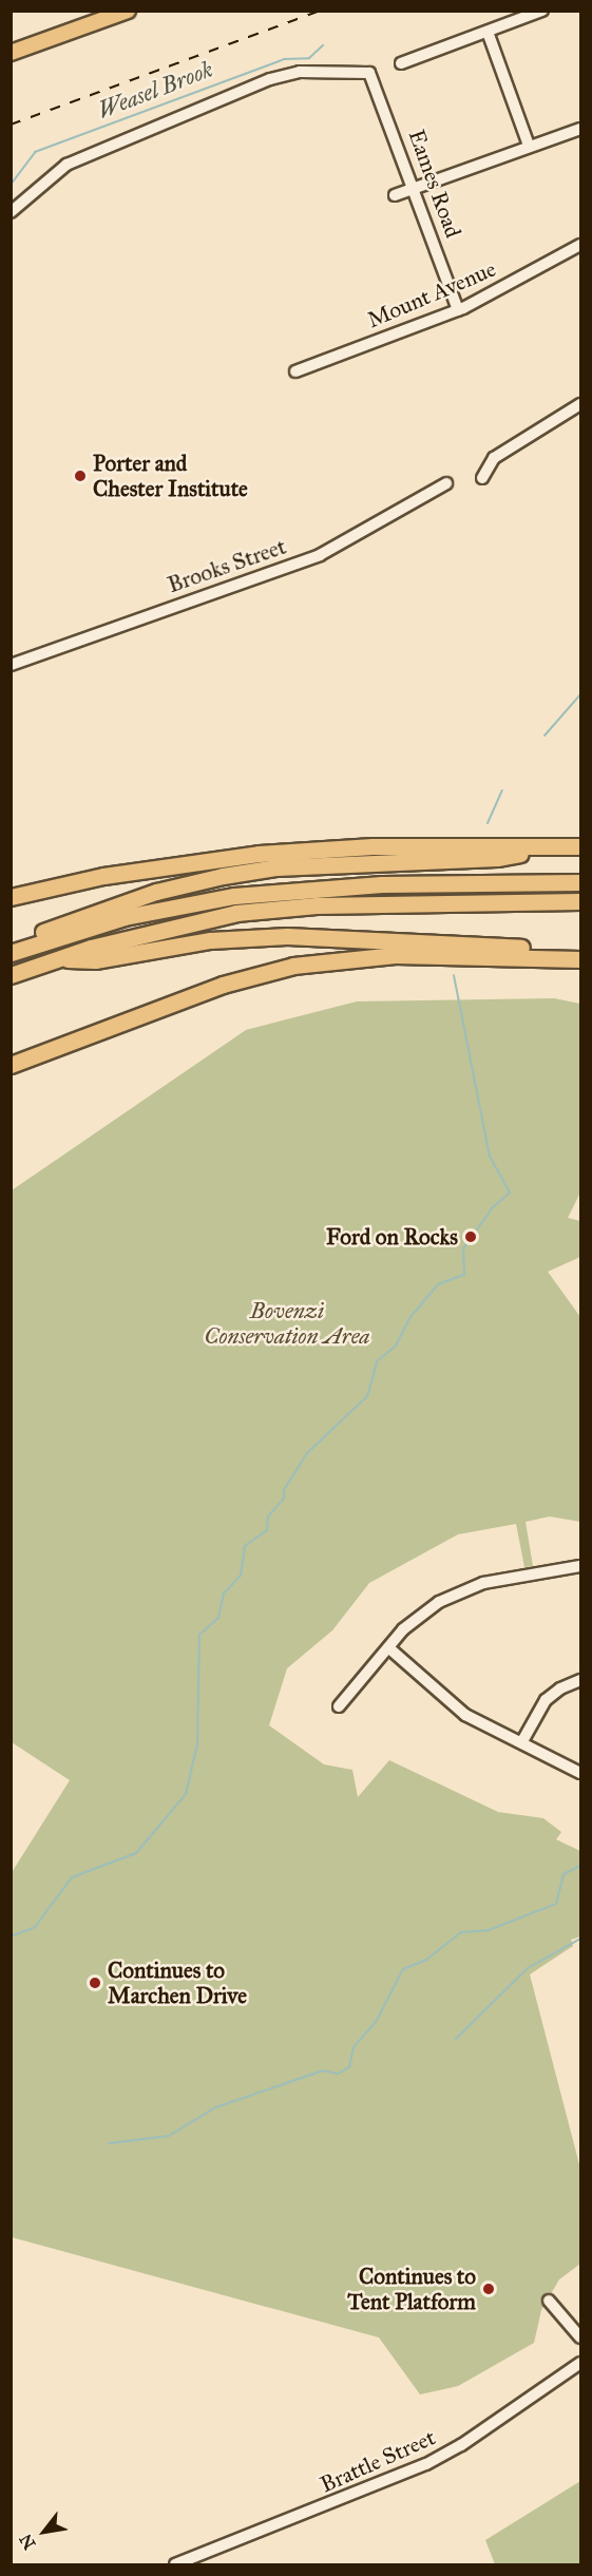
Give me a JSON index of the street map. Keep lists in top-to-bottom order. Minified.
{"streets":{"street":["Eames Road","Mount Avenue","Brooks Street","Brattle Street"]},"crossings":[["Eames Road","Mount Avenue"]],"water":["Weasel Brook"],"parks":["Bovenzi Conservation Area"],"places":["Porter and Chester Institute","Ford on Rocks","Continues to Marchen Drive","Continues to Tent Platform"],"north":"bottom left"}
